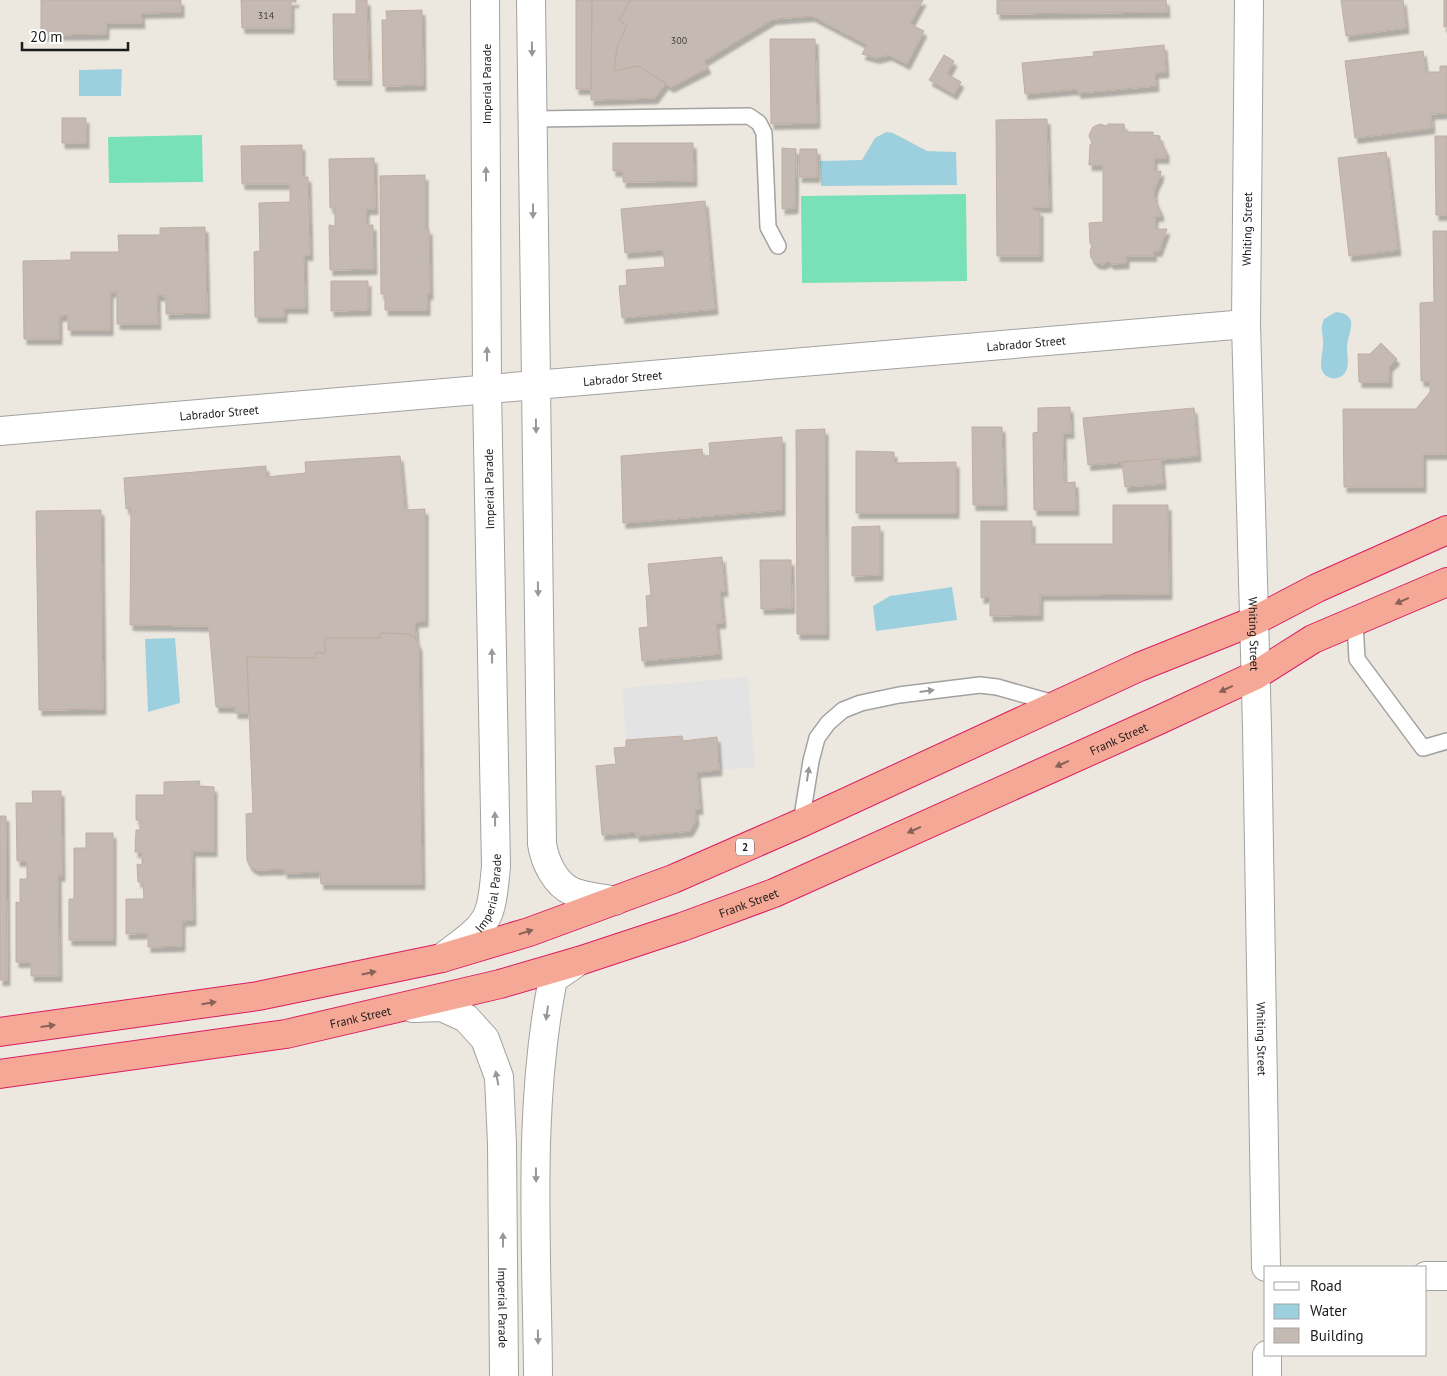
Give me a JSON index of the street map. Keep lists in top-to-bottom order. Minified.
{"streets":{"highway":["Frank Street","2"],"street":["Imperial Parade","Whiting Street","Labrador Street"]},"crossings":[["Imperial Parade","Labrador Street"],["Imperial Parade","Frank Street"],["Imperial Parade","2"],["Whiting Street","Labrador Street"],["Whiting Street","Frank Street"],["Whiting Street","2"]],"house_numbers":["314","300"],"legend":["Road","Water","Building"],"scale_bar":"20 m"}
